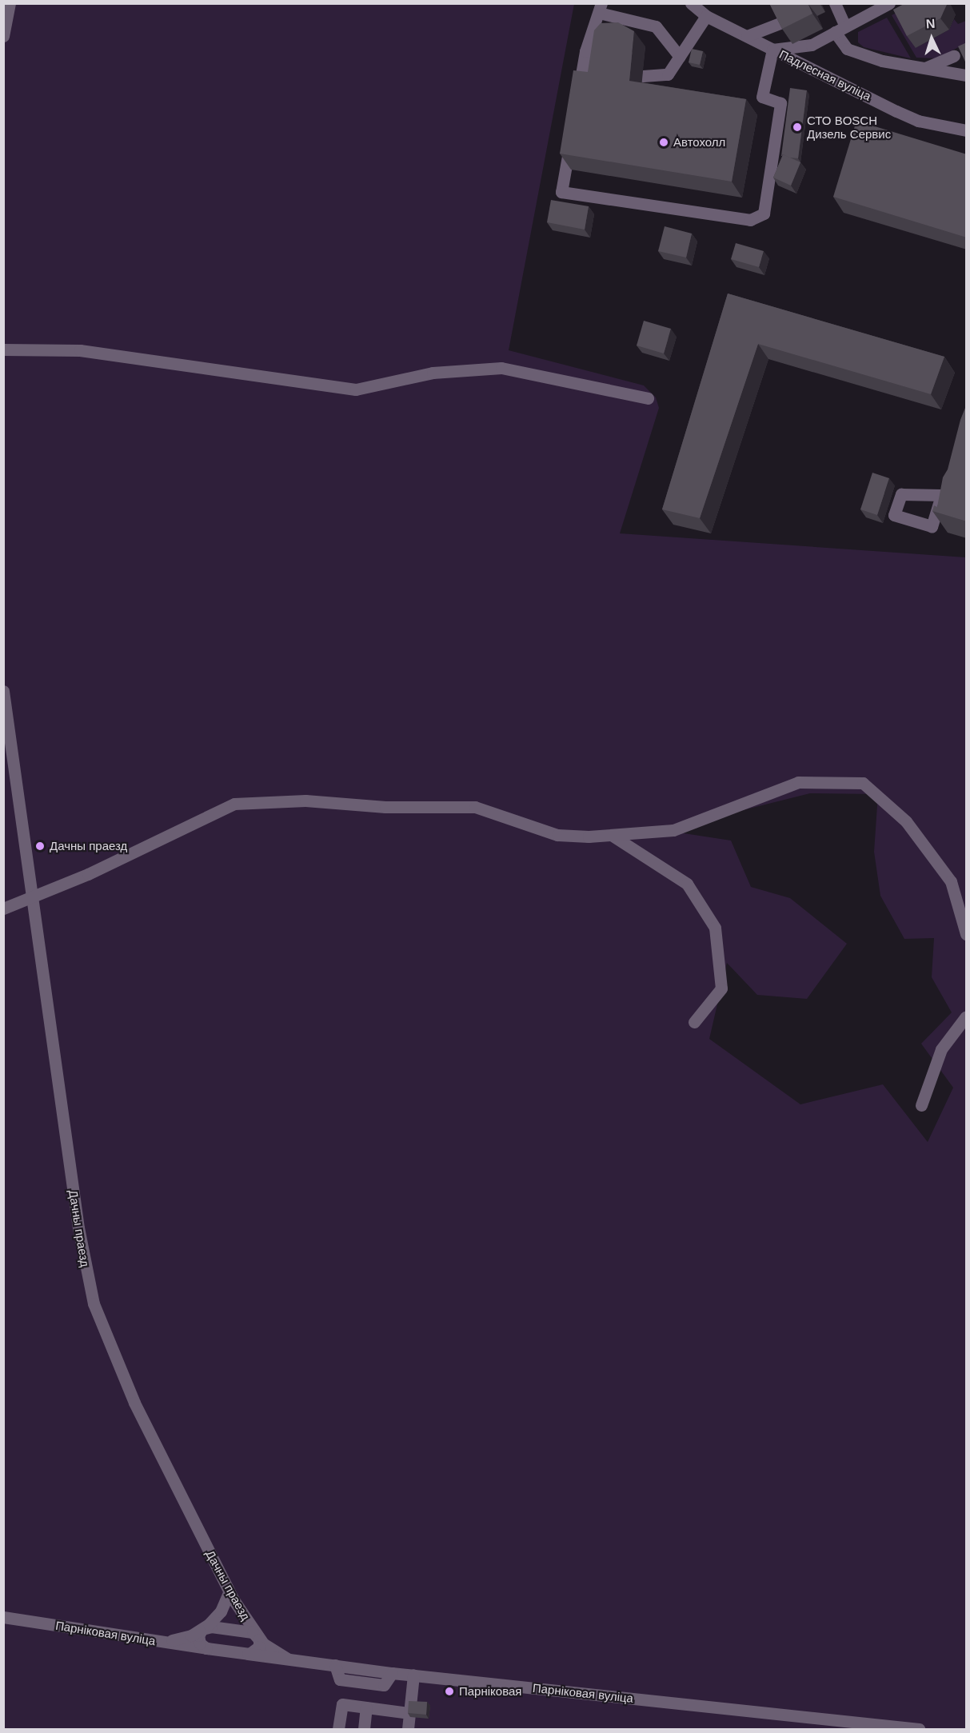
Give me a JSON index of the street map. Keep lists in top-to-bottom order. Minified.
{"streets":{"street":["Падлесная вуліца","Дачны праезд","Парніковая вуліца"]},"crossings":[["Дачны праезд","Парніковая вуліца"]],"places":["СТО BOSCH Дизель Сервис","Автохолл","Дачны праезд","Парніковая"],"north":"top"}
